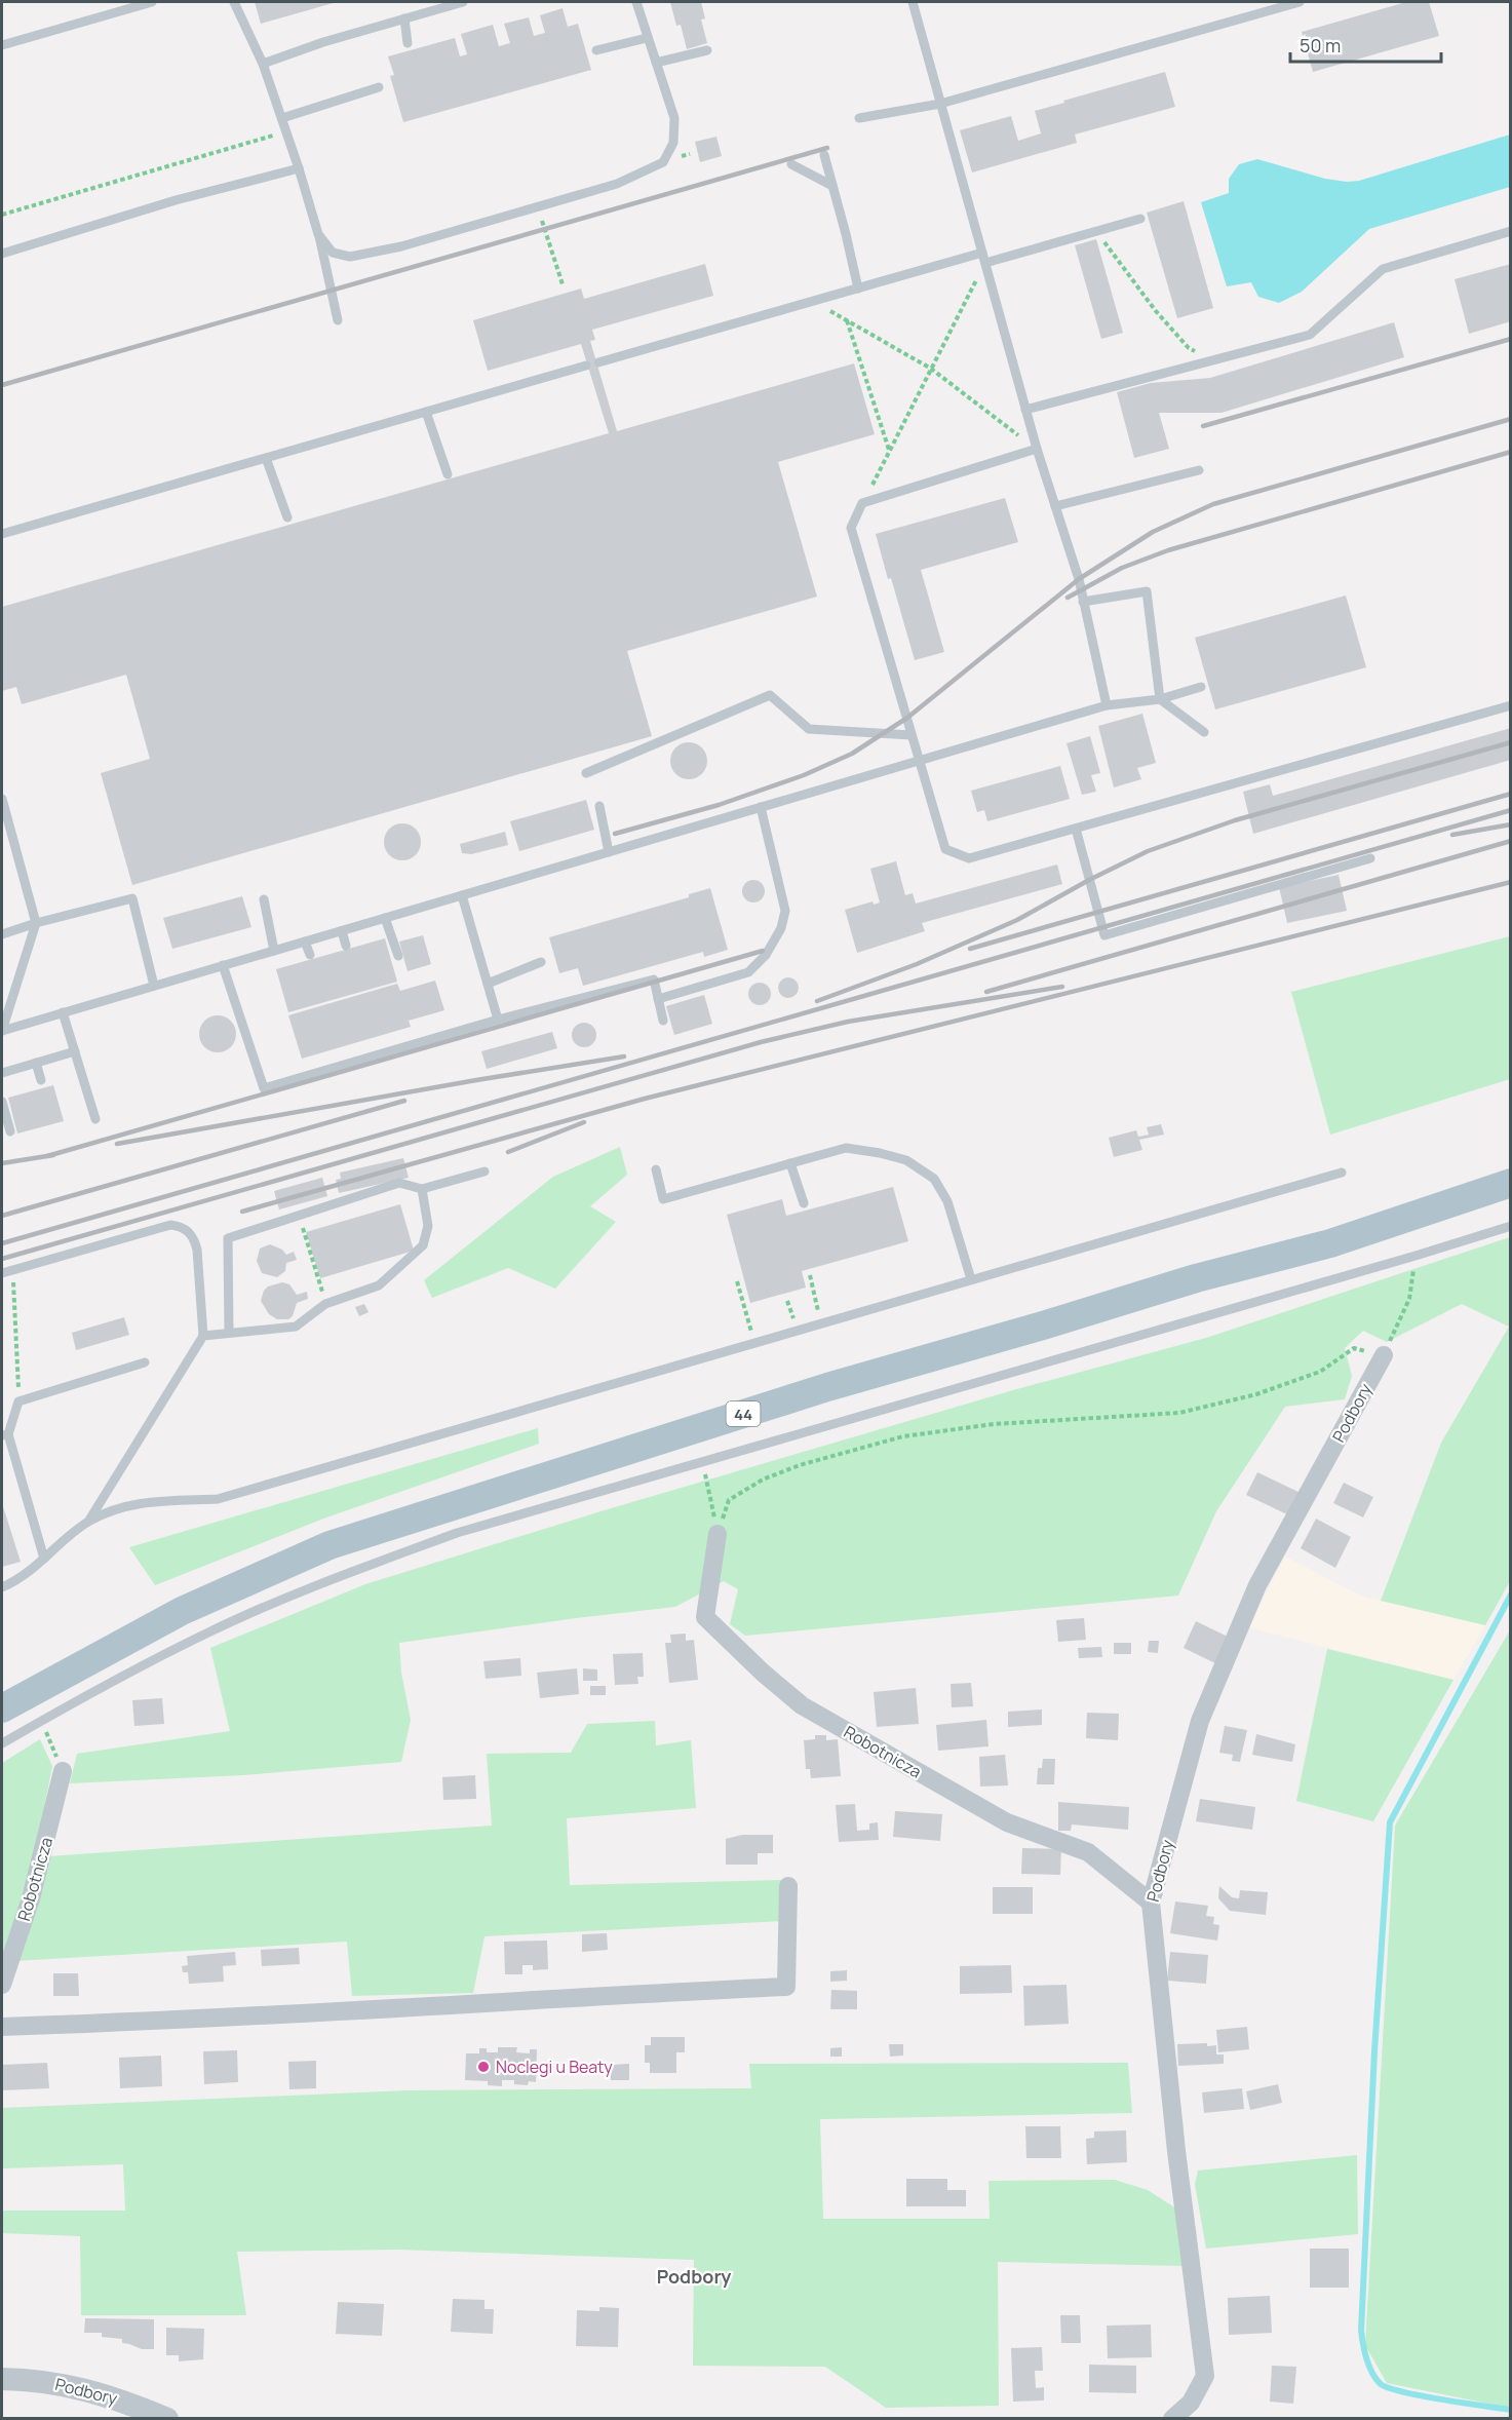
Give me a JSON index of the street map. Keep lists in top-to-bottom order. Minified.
{"streets":{"main road":["44"],"street":["Podbory","Robotnicza"]},"crossings":[["Podbory","Robotnicza"]],"districts":["Podbory"],"places":["Noclegi u Beaty"],"scale_bar":"50 m"}
